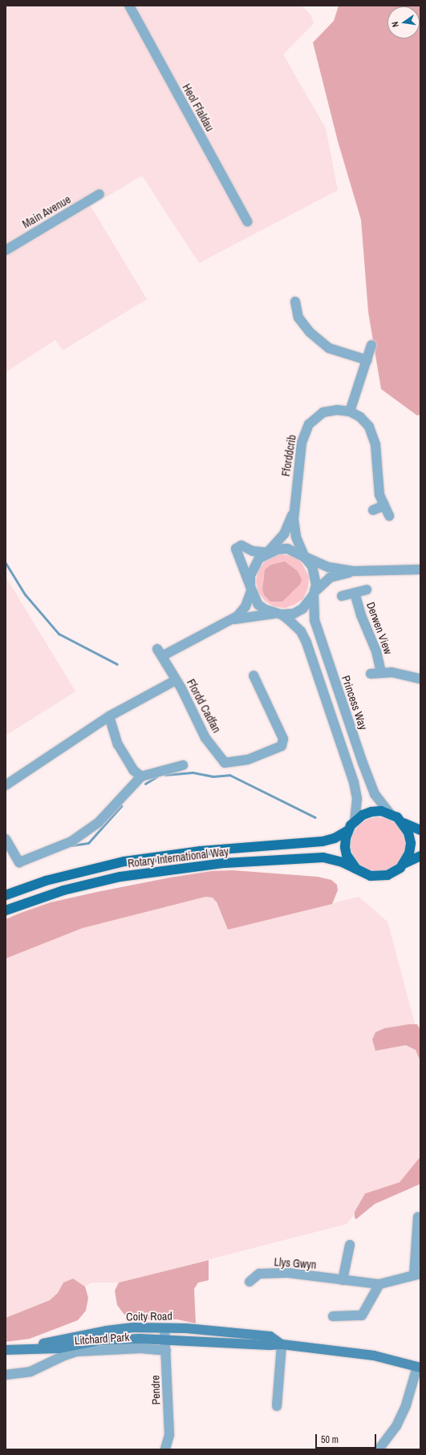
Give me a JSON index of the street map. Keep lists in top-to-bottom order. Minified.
{"streets":{"main road":["Rotary International Way","Coity Road"],"street":["Heol Ffaldau","Main Avenue","Fforddcrib","Derwen View","Princess Way","Ffordd Cadfan","Llys Gwyn","Litchard Park","Pendre"]},"crossings":[["Fforddcrib","Princess Way"],["Fforddcrib","Ffordd Cadfan"],["Princess Way","Ffordd Cadfan"],["Princess Way","Rotary International Way"],["Coity Road","Pendre"],["Litchard Park","Pendre"]],"scale_bar":"50 m","north":"left"}
